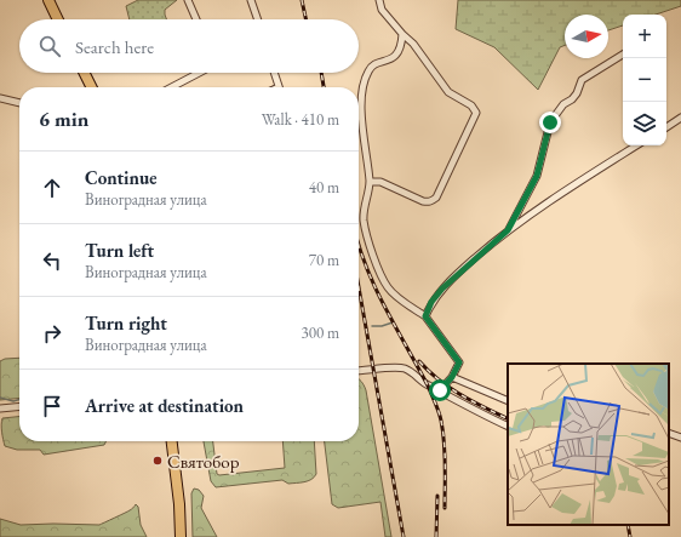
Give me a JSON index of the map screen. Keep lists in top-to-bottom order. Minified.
{"places":["Святобор"],"north":"right","page":{"map_buttons":["+","−"],"search":"Search here","heading":["6 min","Walk · 410 m"],"list":[["Continue","Виноградная улица","40 m"],["Turn left","Виноградная улица","70 m"],["Turn right","Виноградная улица","300 m"],"Arrive at destination"]}}
